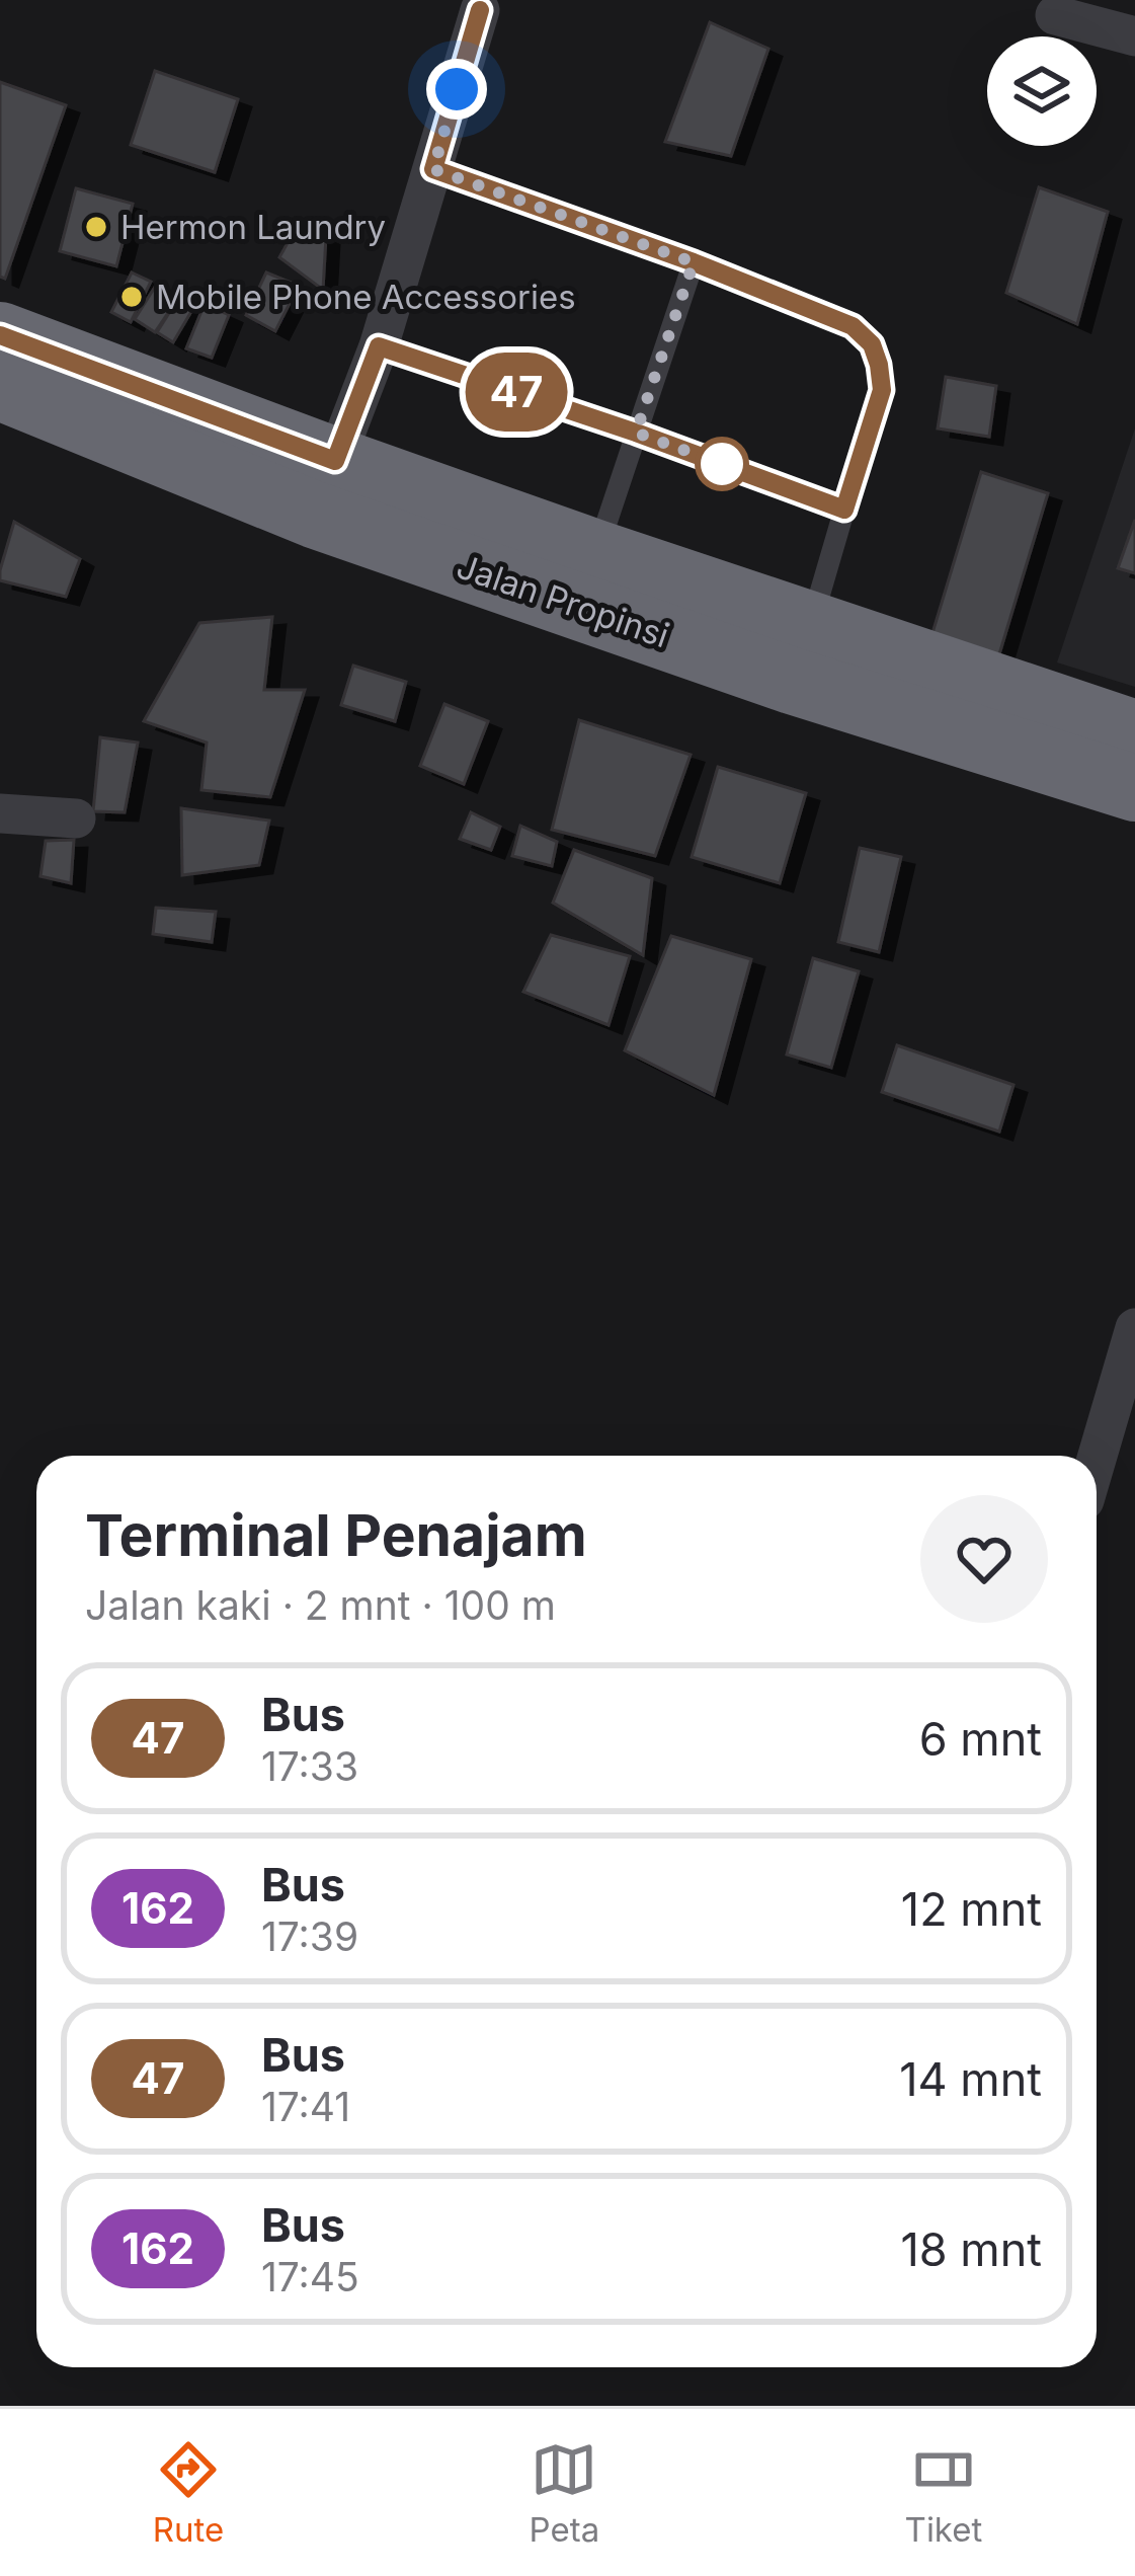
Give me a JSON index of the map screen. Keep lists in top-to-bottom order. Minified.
{"streets":{"highway":["Jalan Propinsi"]},"places":["Hermon Laundry","Mobile Phone Accessories"],"lines":["bus line 47"],"page":{"on_map":"47","heading":["Terminal Penajam","Jalan kaki · 2 mnt · 100 m"],"list":[{"mark":"47","name":"Bus","note":"17:33","value":"6 mnt"},{"mark":"162","name":"Bus","note":"17:39","value":"12 mnt"},{"mark":"47","name":"Bus","note":"17:41","value":"14 mnt"},{"mark":"162","name":"Bus","note":"17:45","value":"18 mnt"}],"tabs":["Rute","Peta","Tiket"]}}
